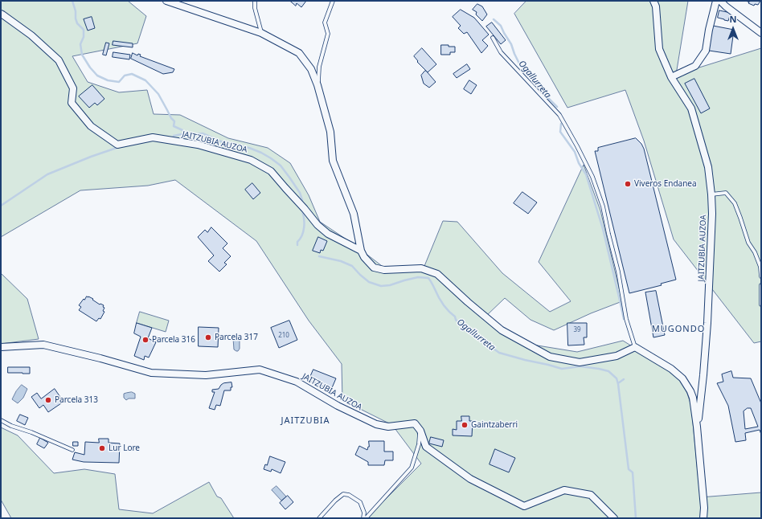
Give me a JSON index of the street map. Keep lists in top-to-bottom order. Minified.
{"streets":{"street":["JAITZUBIA AUZOA"]},"districts":["MUGONDO","JAITZUBIA"],"water":["Ogallurreta"],"places":["Viveros Endanea","Parcela 317","Parcela 316","Parcela 313","Gaintzaberri","Lur Lore"],"house_numbers":["39","210"],"north":"top"}
